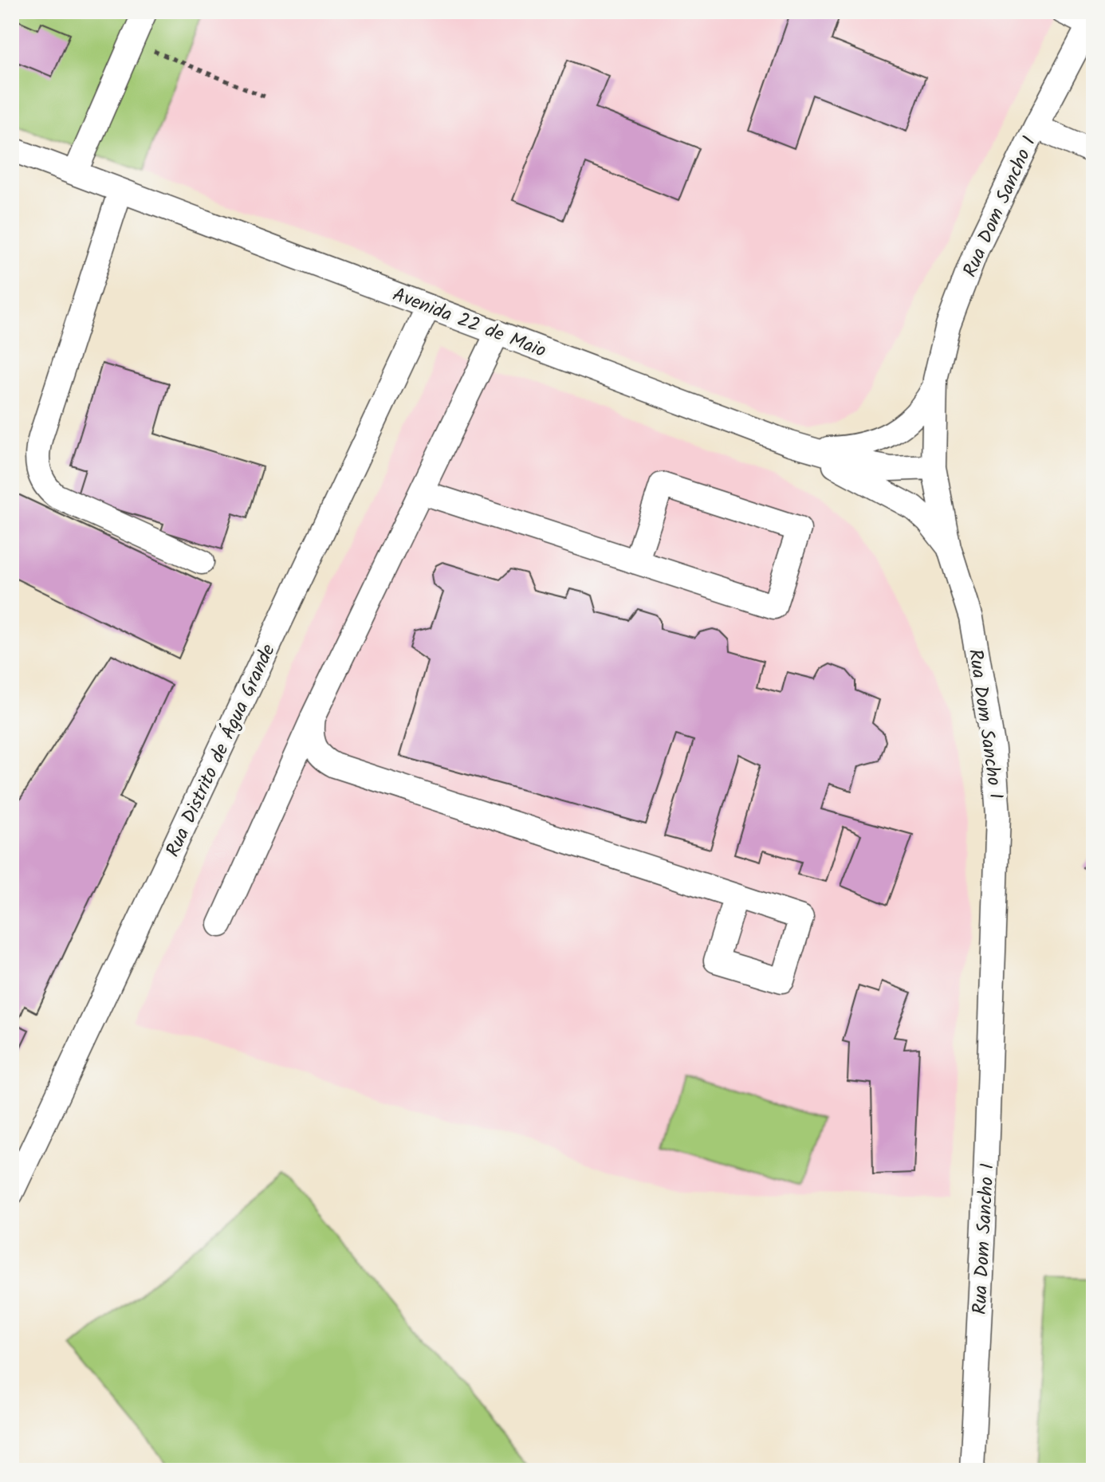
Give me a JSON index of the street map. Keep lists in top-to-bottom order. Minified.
{"streets":{"street":["Rua Dom Sancho I","Avenida 22 de Maio","Rua Distrito de Água Grande"]},"crossings":[["Rua Dom Sancho I","Avenida 22 de Maio"],["Avenida 22 de Maio","Rua Distrito de Água Grande"]]}
